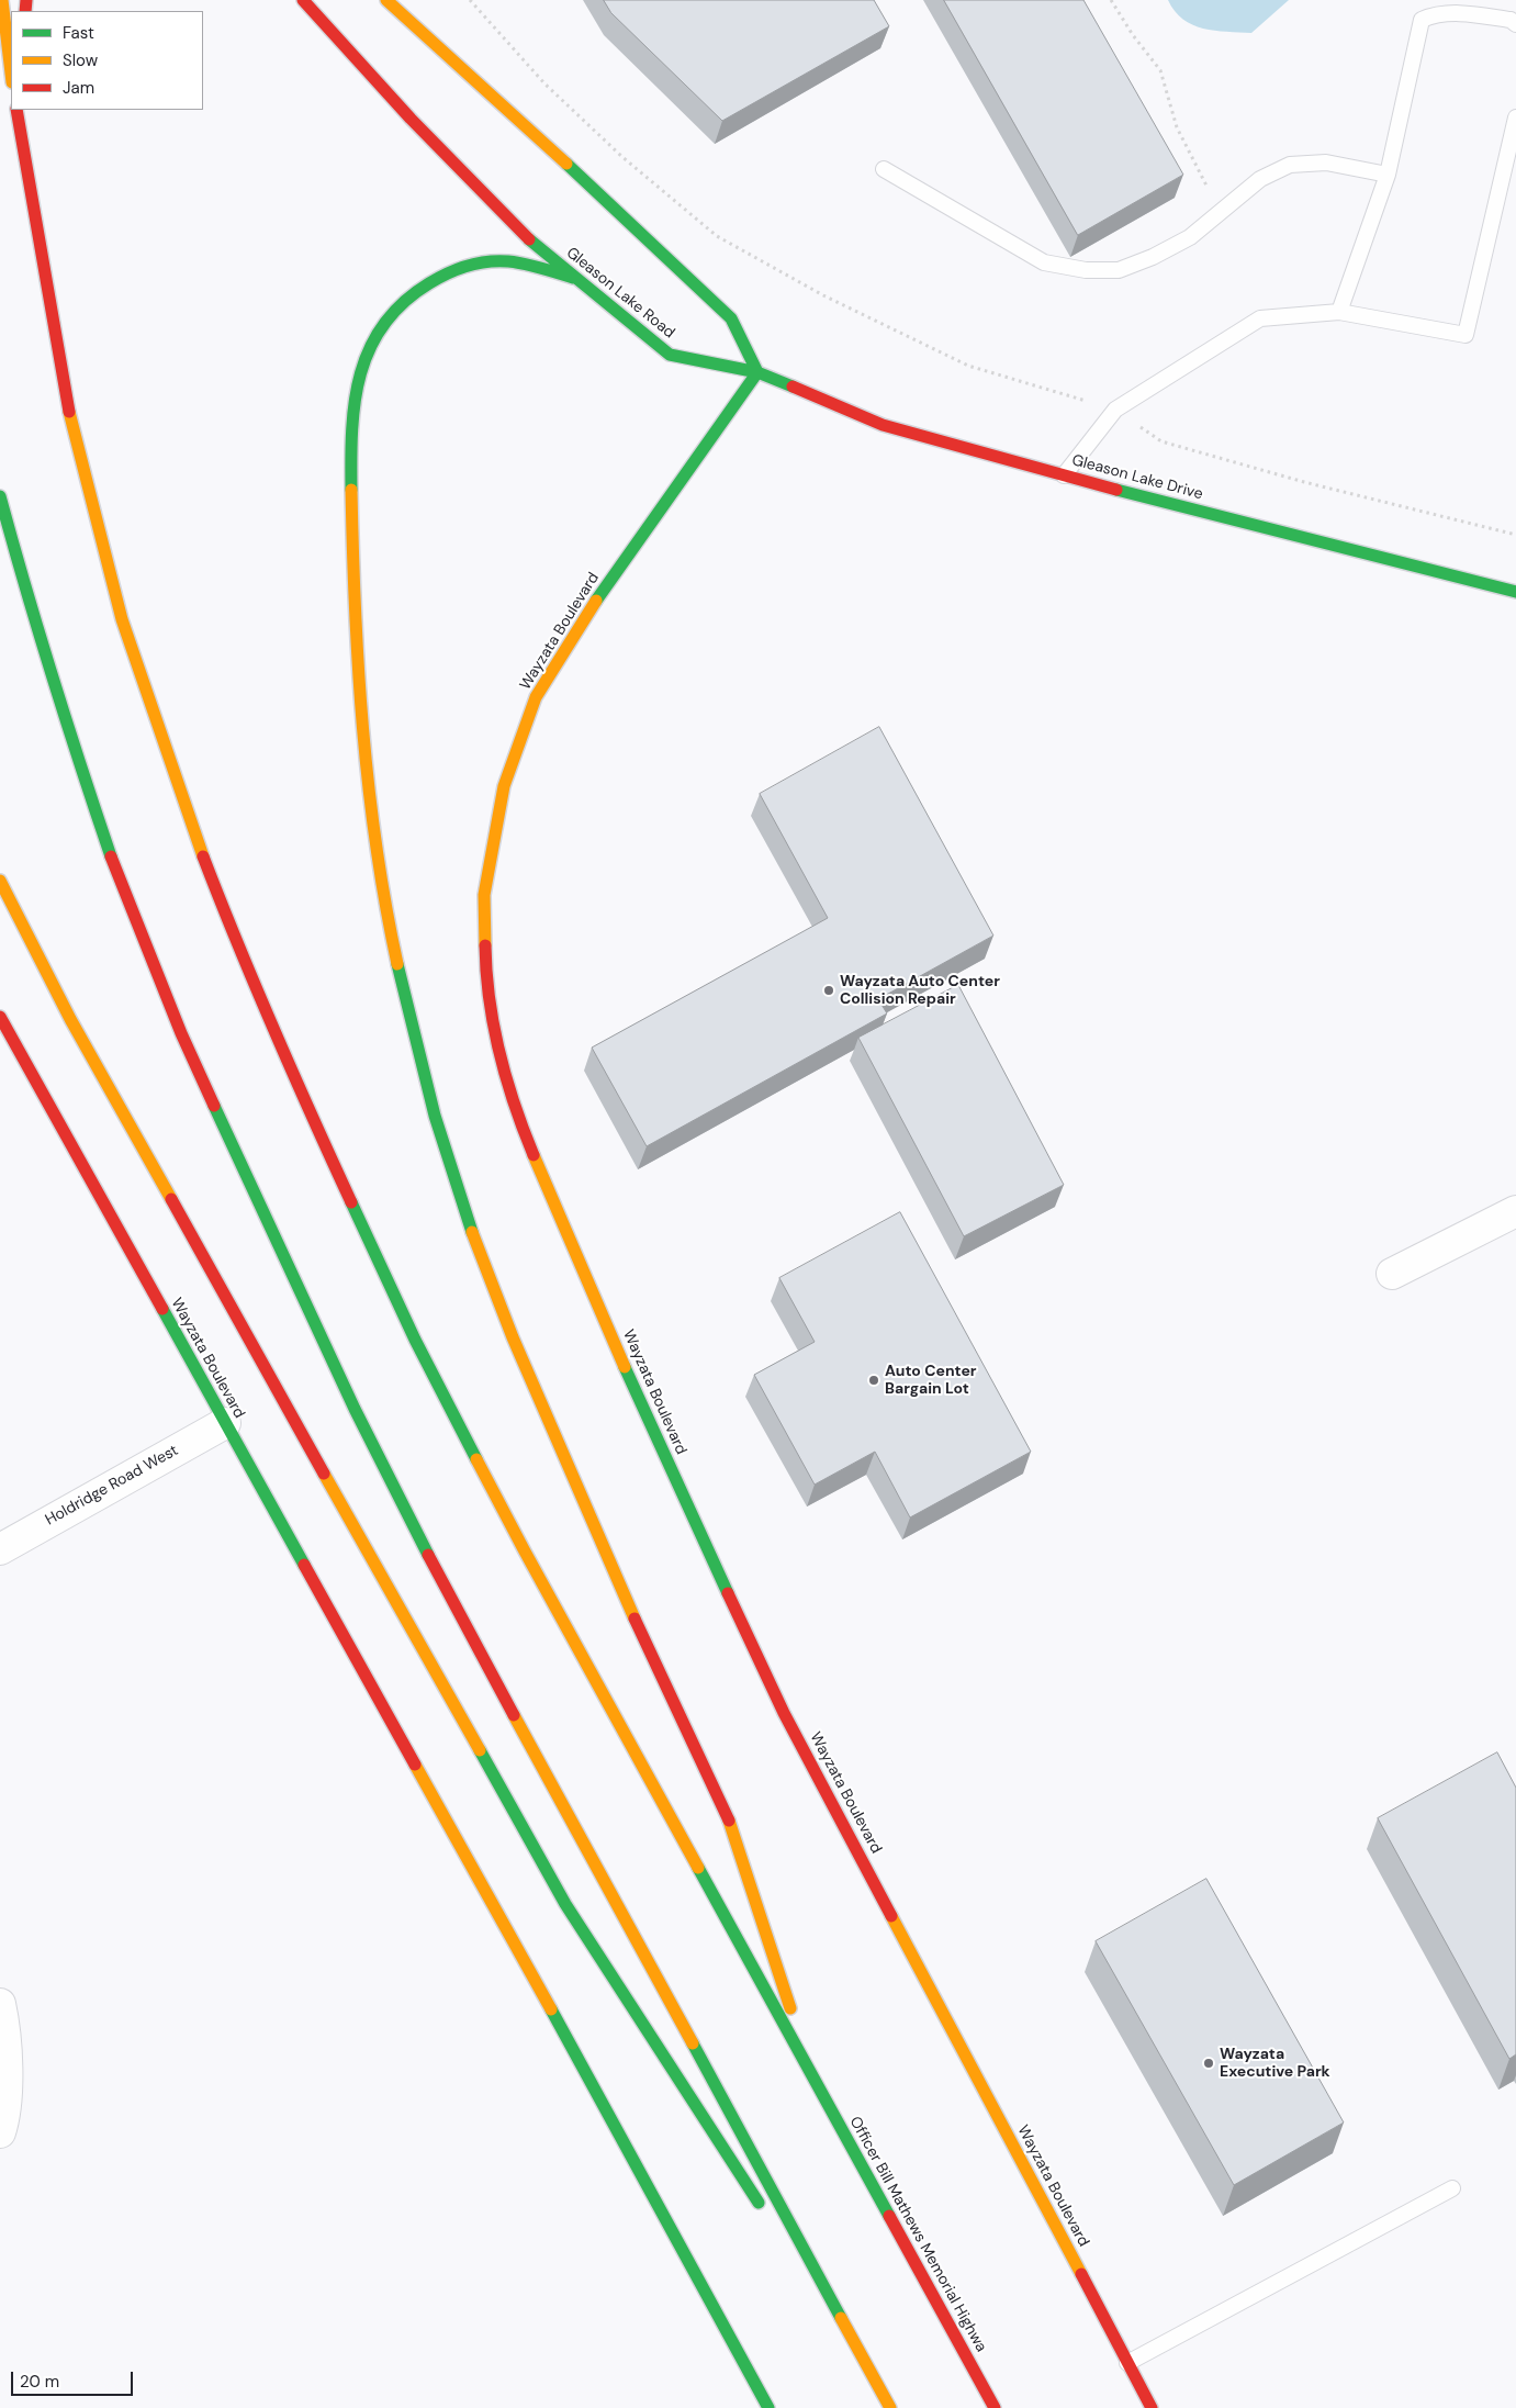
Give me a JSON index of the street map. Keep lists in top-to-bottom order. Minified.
{"streets":{"main road":["Gleason Lake Road","Gleason Lake Drive","Wayzata Boulevard","Officer Bill Mathews Memorial Highwa"],"street":["Holdridge Road West"]},"crossings":[["Gleason Lake Road","Gleason Lake Drive"],["Gleason Lake Road","Wayzata Boulevard"],["Gleason Lake Drive","Wayzata Boulevard"],["Wayzata Boulevard","Holdridge Road West"]],"places":["Wayzata Auto Center Collision Repair","Auto Center Bargain Lot","Wayzata Executive Park"],"legend":["Fast","Slow","Jam"],"scale_bar":"20 m"}
